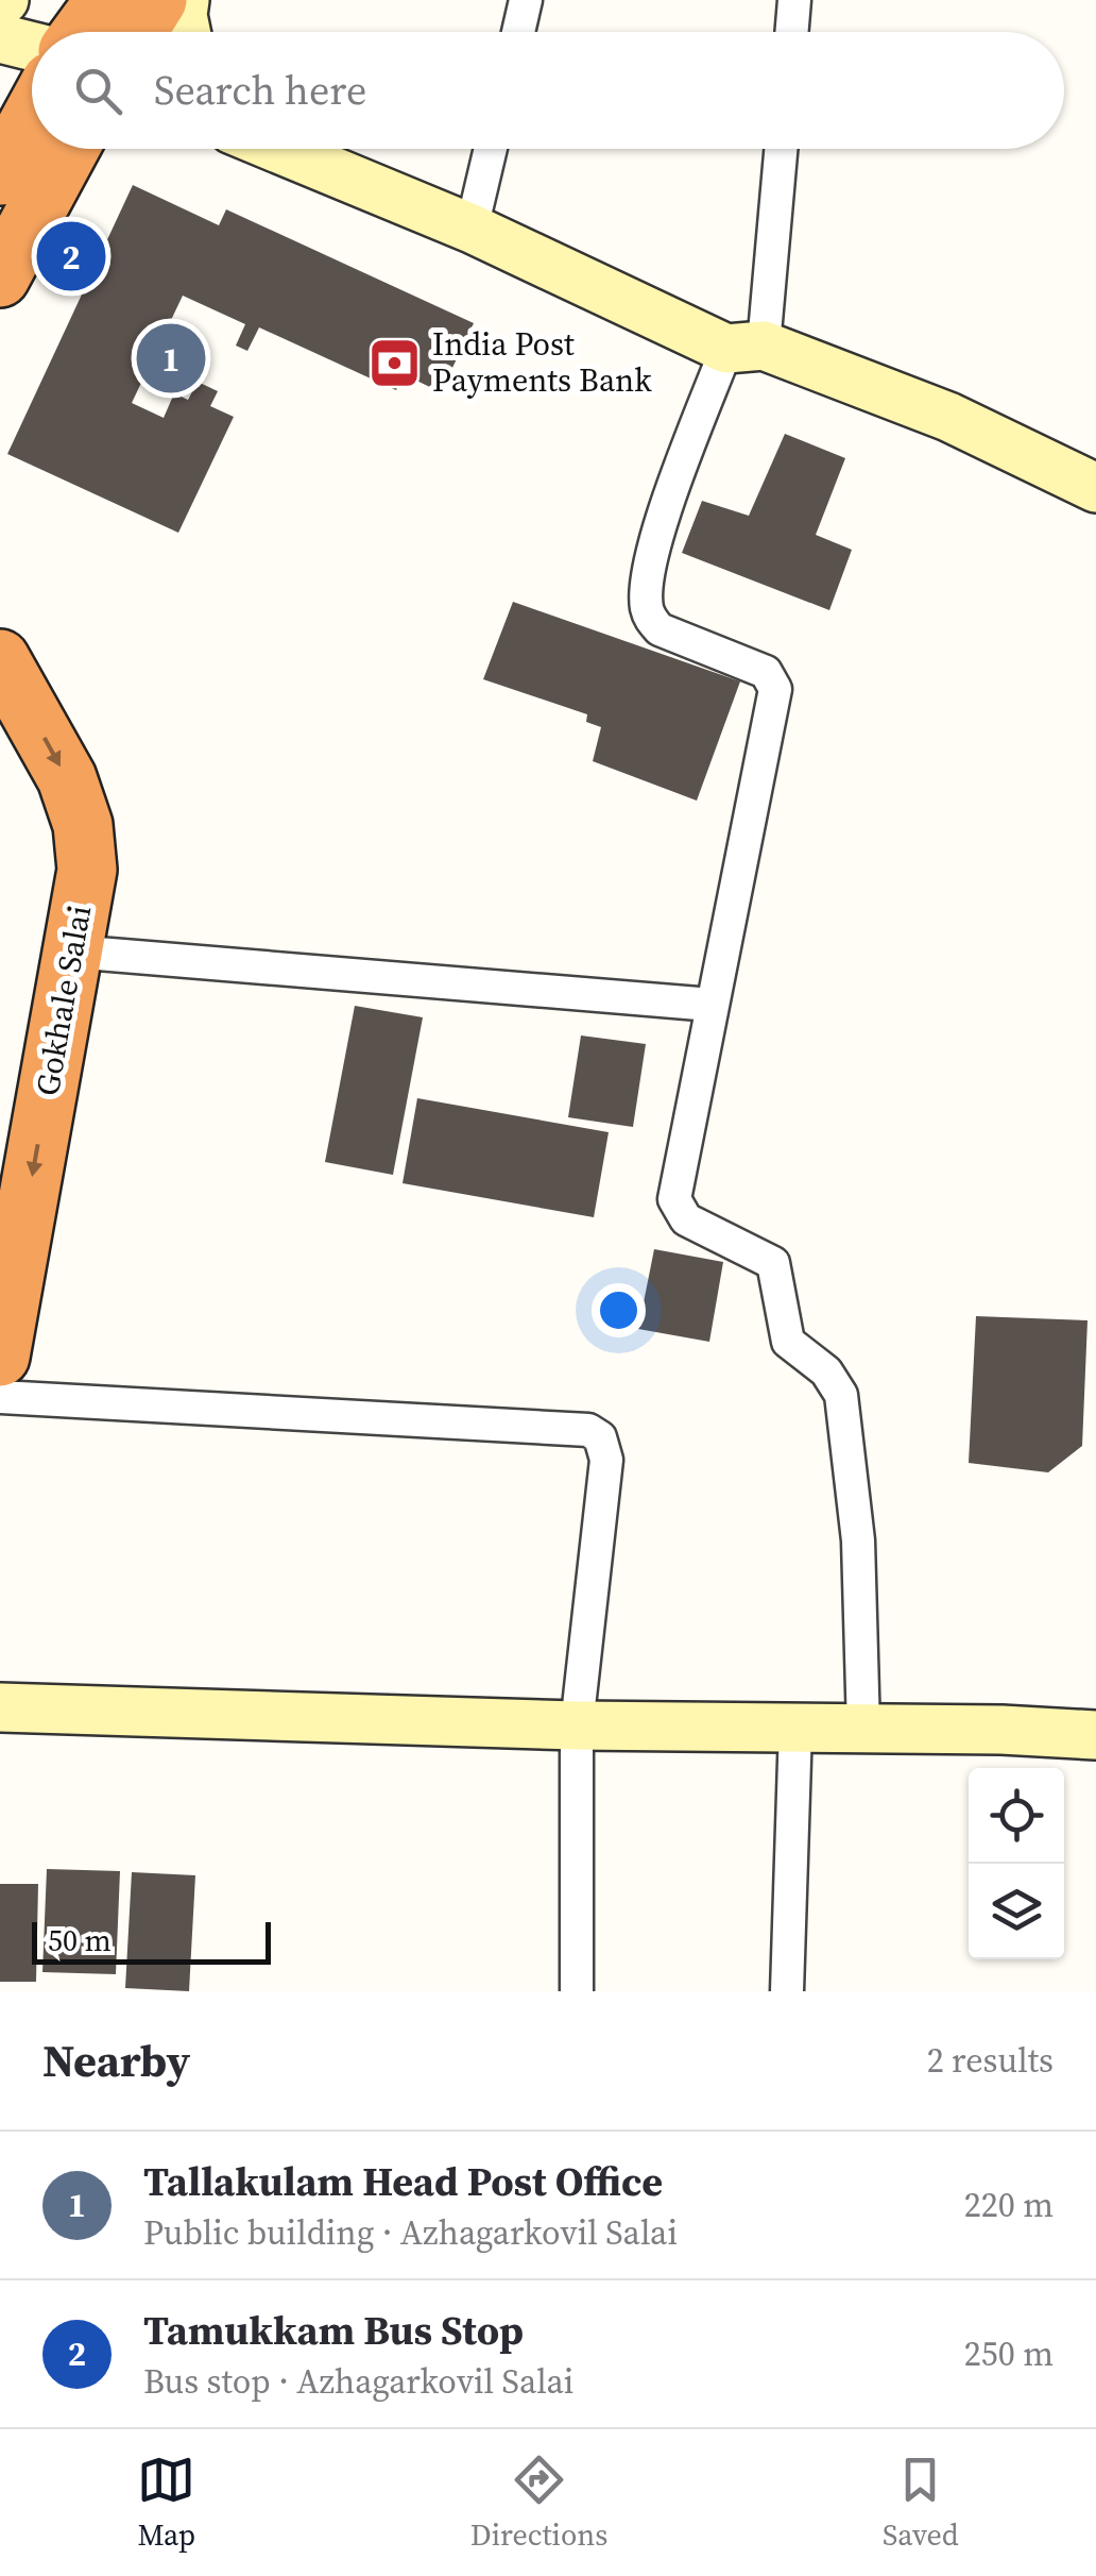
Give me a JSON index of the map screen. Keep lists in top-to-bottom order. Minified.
{"streets":{"highway":["Gokhale Salai"]},"one_way":["Gokhale Salai"],"places":{"bank":["India Post Payments Bank"]},"scale_bar":"50 m","page":{"search":"Search here","pins":["2","1"],"scale":"50 m","heading":["Nearby","2 results"],"list":[{"mark":"1","name":"Tallakulam Head Post Office","note":"Public building · Azhagarkovil Salai","value":"220 m"},{"mark":"2","name":"Tamukkam Bus Stop","note":"Bus stop · Azhagarkovil Salai","value":"250 m"}],"nav":["Map","Directions","Saved"]}}
